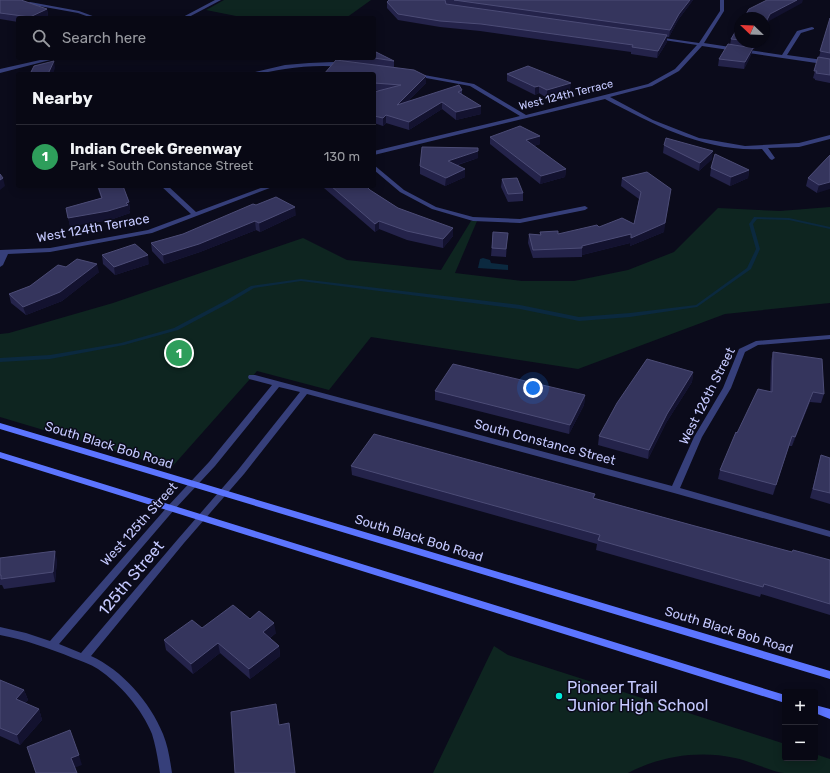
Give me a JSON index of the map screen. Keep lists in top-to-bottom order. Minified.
{"streets":{"main road":["South Black Bob Road"],"street":["West 124th Terrace","West 126th Street","South Constance Street","West 125th Street","125th Street"]},"crossings":[["West 126th Street","South Constance Street"],["South Constance Street","West 125th Street"],["South Black Bob Road","West 125th Street"]],"places":["Pioneer Trail Junior High School"],"north":"top left","page":{"search":"Search here","heading":"Nearby","list":[{"mark":"1","name":"Indian Creek Greenway","note":"Park · South Constance Street","value":"130 m"}],"pins":"1","map_buttons":["+","−"]}}
